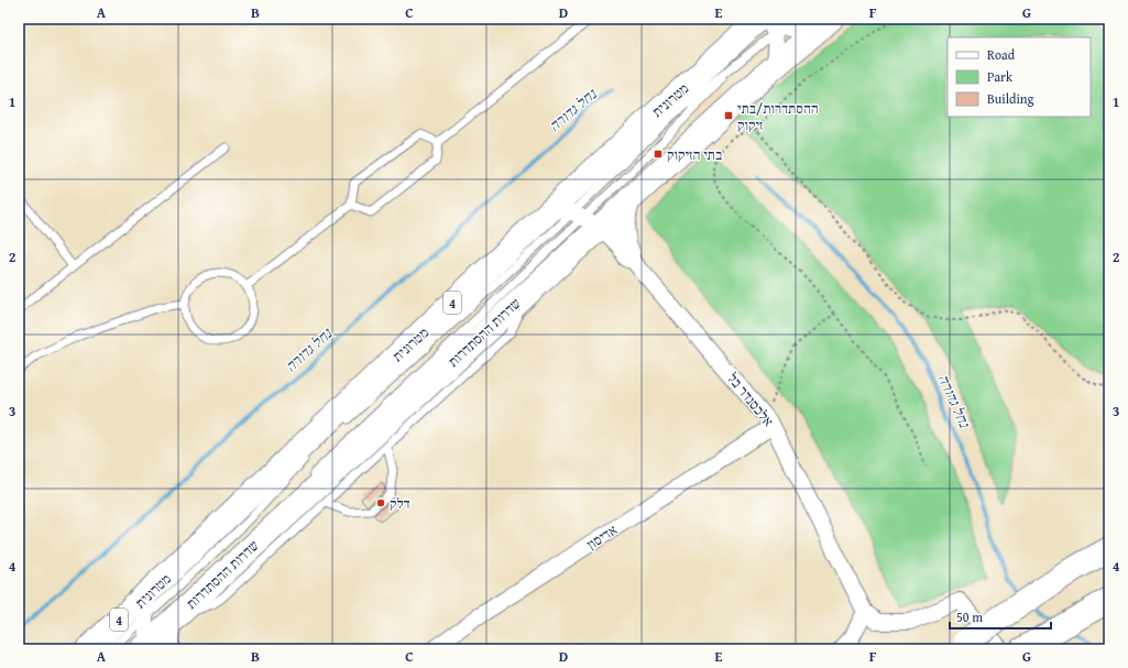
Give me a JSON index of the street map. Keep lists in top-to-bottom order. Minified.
{"streets":{"highway":["4","שדרות ההסתדרות"],"street":["אלכסנדר בל","אדיסון"],"lane":["מטרונית"]},"crossings":[["מטרונית","שדרות ההסתדרות"],["מטרונית","אלכסנדר בל"],["שדרות ההסתדרות","אלכסנדר בל"],["אלכסנדר בל","אדיסון"]],"water":["נחל גדורה"],"places":{"transit":["ההסתדרות/בתי זיקוק","בתי הזיקוק"],"other":["דלק"]},"legend":["Road","Park","Building"],"scale_bar":"50 m","grid":{"columns":["A","B","C","D","E","F","G"],"rows":["1","2","3","4"]}}
